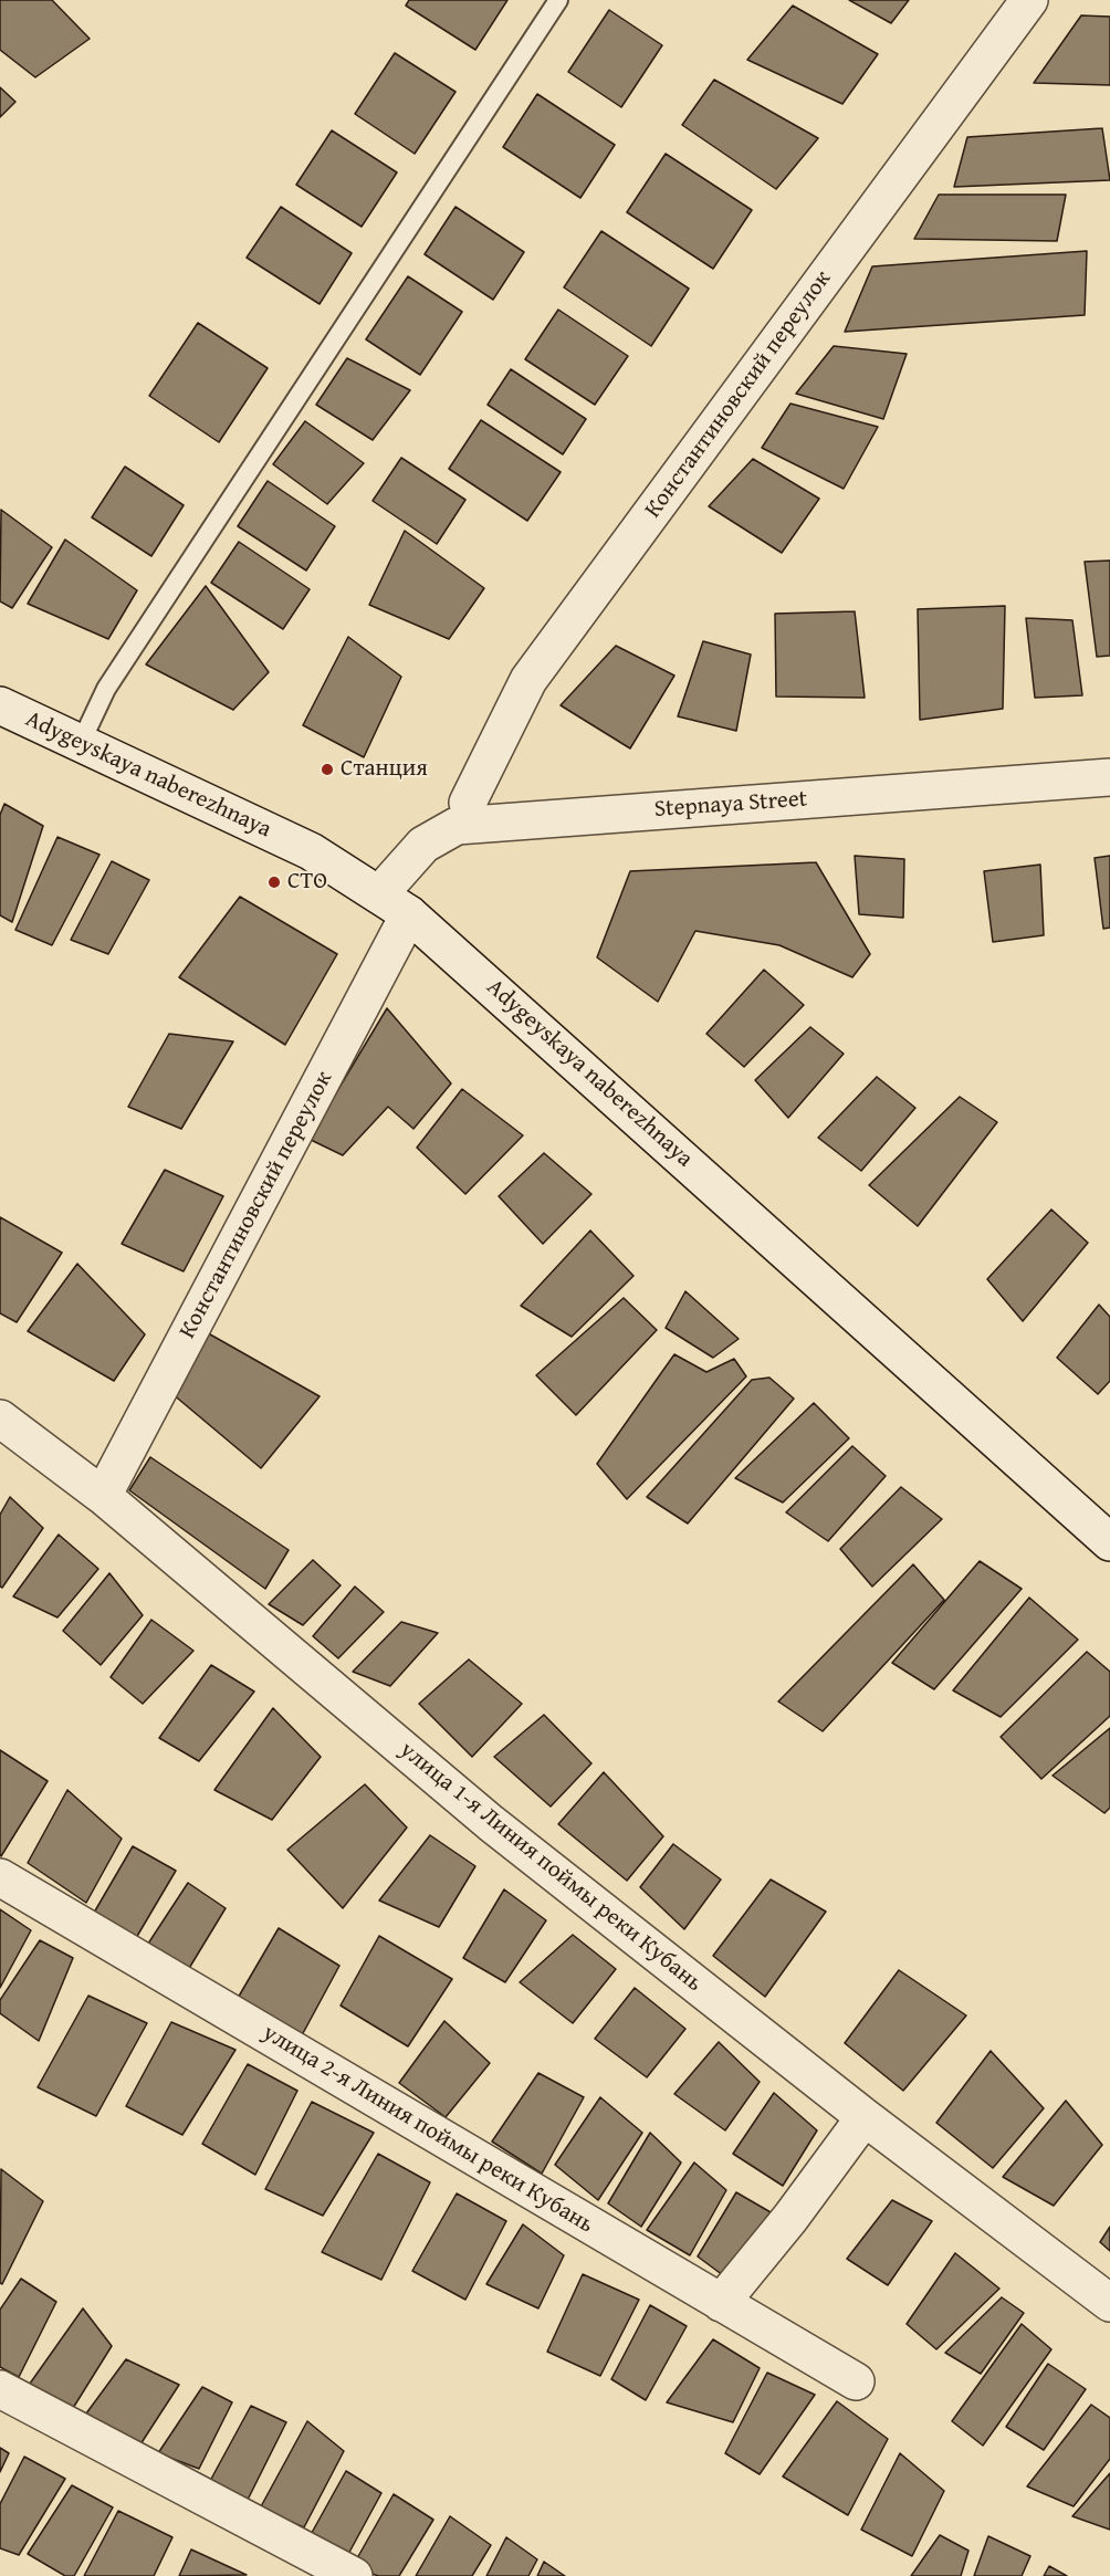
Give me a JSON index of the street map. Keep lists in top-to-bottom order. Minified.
{"streets":{"street":["Константиновский переулок","Adygeyskaya naberezhnaya","Stepnaya Street","улица 1-я Линия поймы реки Кубань","улица 2-я Линия поймы реки Кубань"]},"crossings":[["Константиновский переулок","Adygeyskaya naberezhnaya"],["Константиновский переулок","улица 1-я Линия поймы реки Кубань"],["Adygeyskaya naberezhnaya","Stepnaya Street"]],"places":["Станция","СТО"]}
